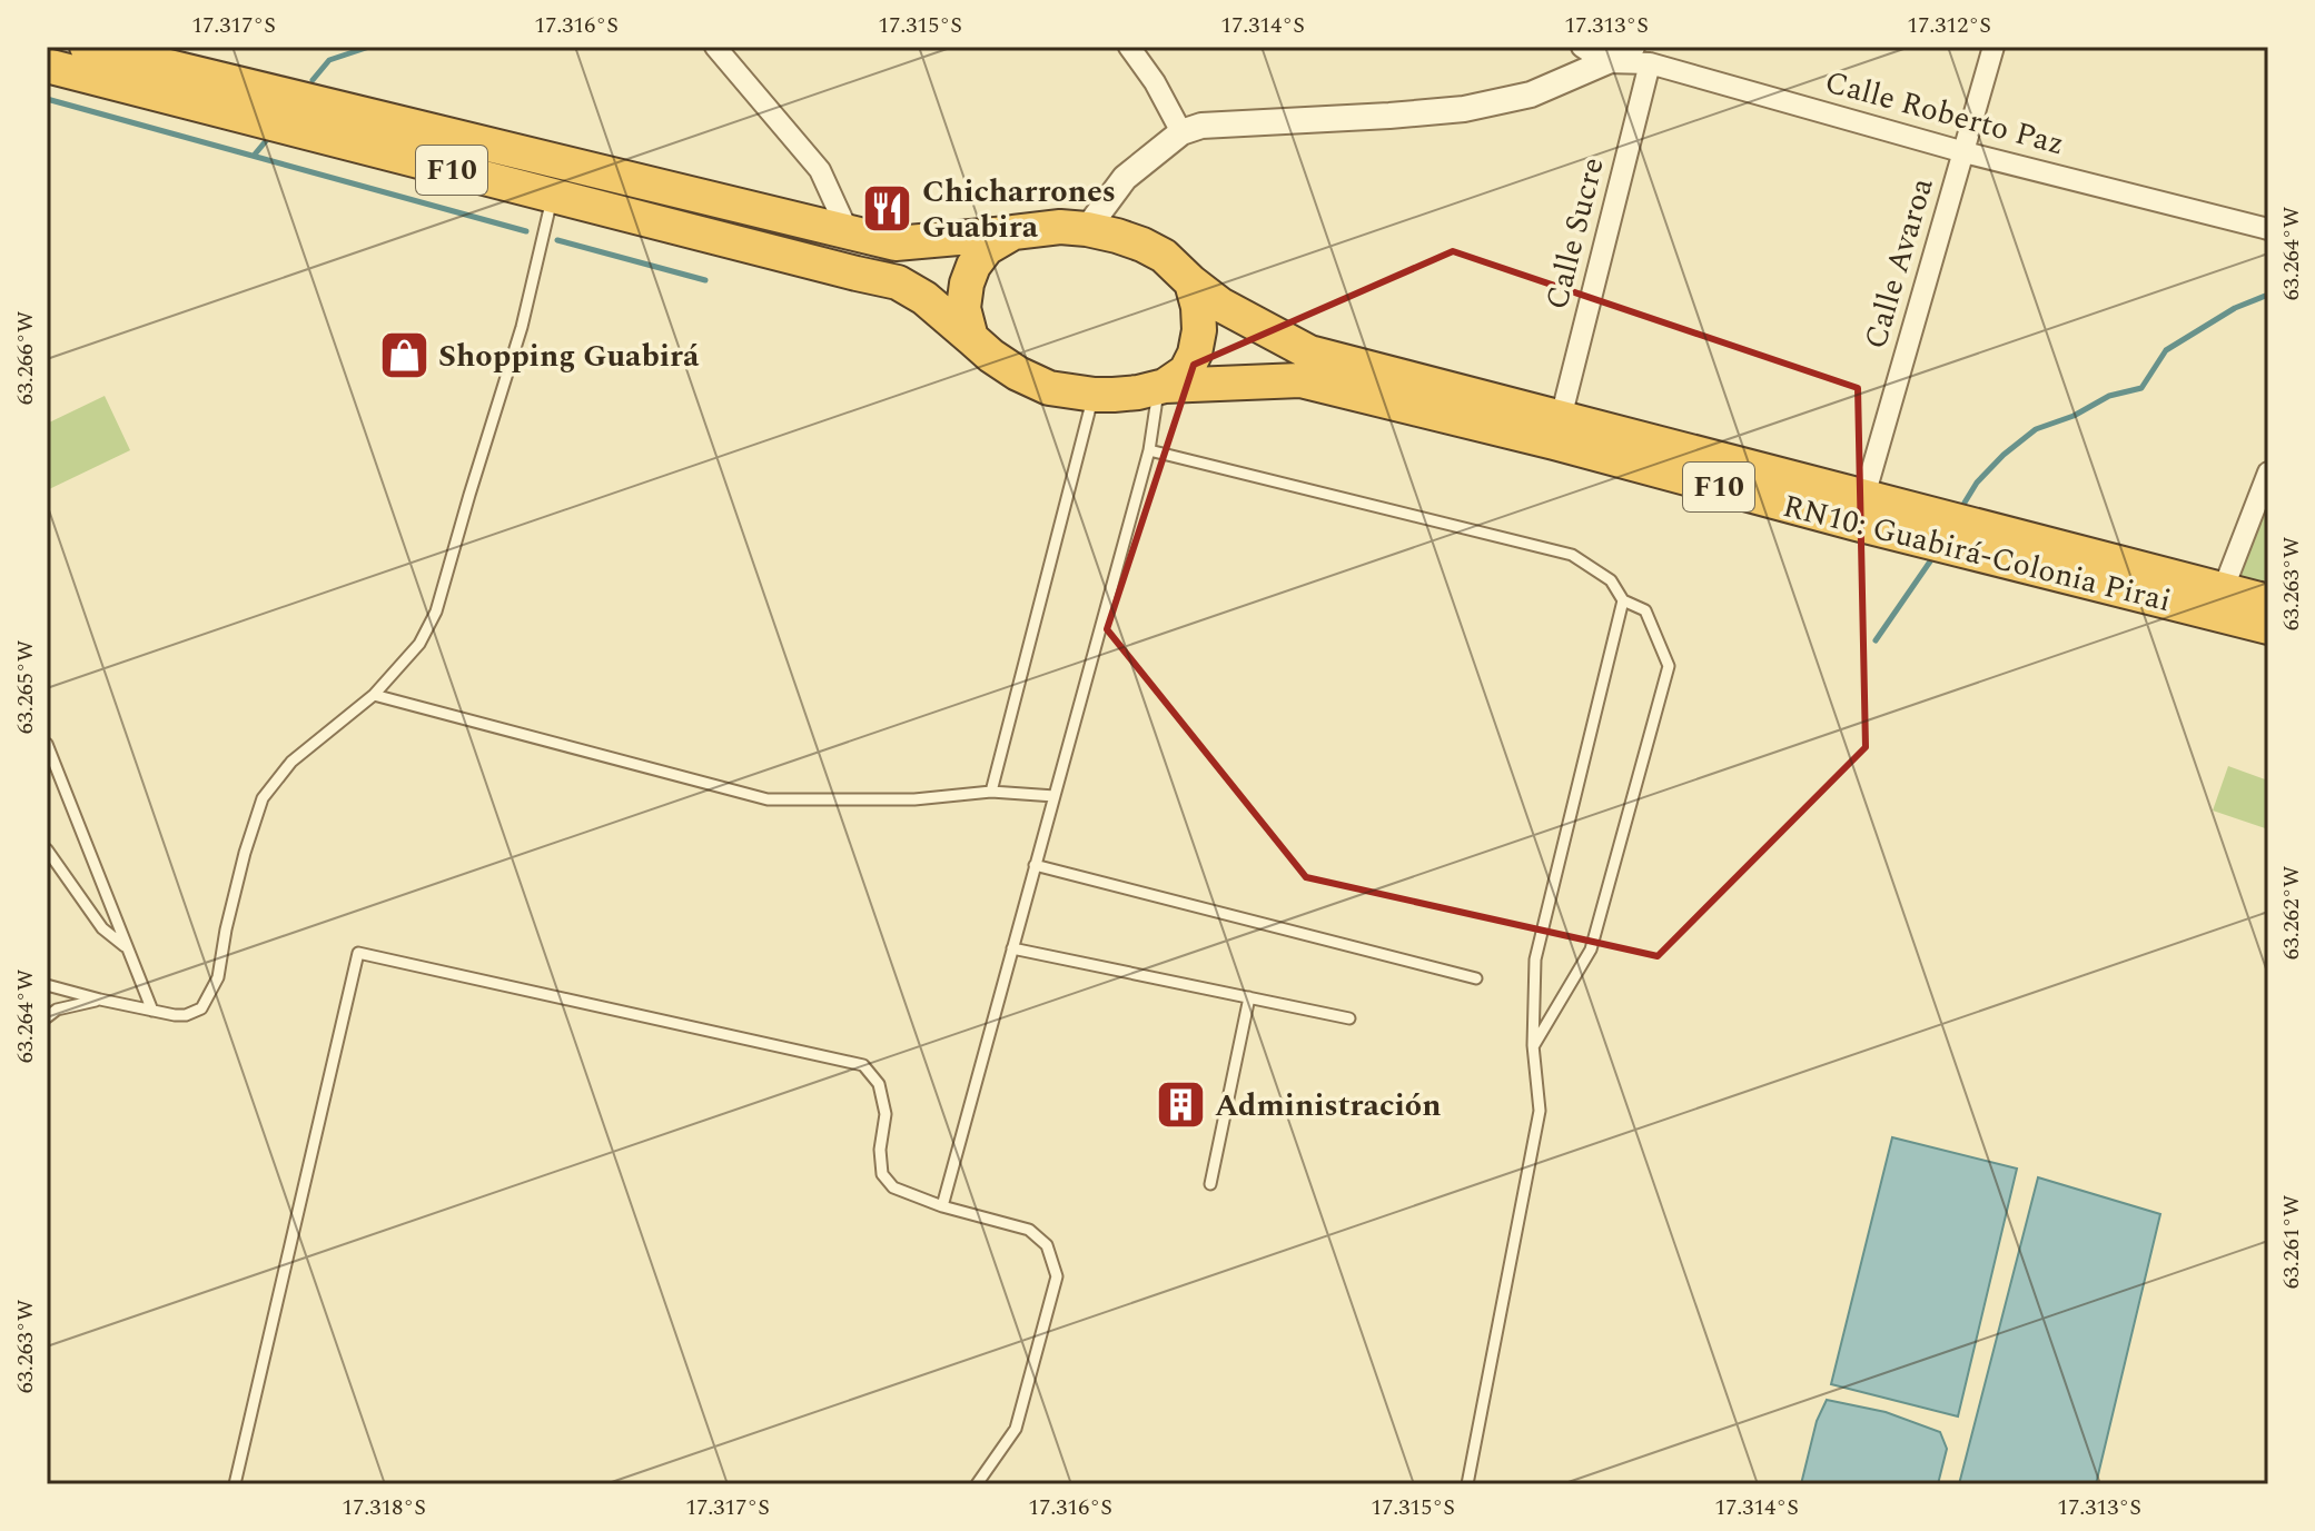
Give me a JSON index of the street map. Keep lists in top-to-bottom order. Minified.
{"streets":{"highway":["F10","RN10: Guabirá-Colonia Pirai"],"street":["Calle Roberto Paz","Calle Sucre","Calle Avaroa"]},"crossings":[["Calle Roberto Paz","Calle Sucre"],["Calle Roberto Paz","Calle Avaroa"],["F10","RN10: Guabirá-Colonia Pirai"],["Calle Sucre","RN10: Guabirá-Colonia Pirai"],["Calle Avaroa","RN10: Guabirá-Colonia Pirai"]],"places":{"restaurant":["Chicharrones Guabira"],"shop":["Shopping Guabirá"],"building":["Administración"]},"coordinates":["17.317°S","17.316°S","17.315°S","17.314°S","17.313°S","17.312°S","63.264°W","63.266°W","63.263°W","63.265°W","63.262°W","63.261°W","17.318°S"]}
